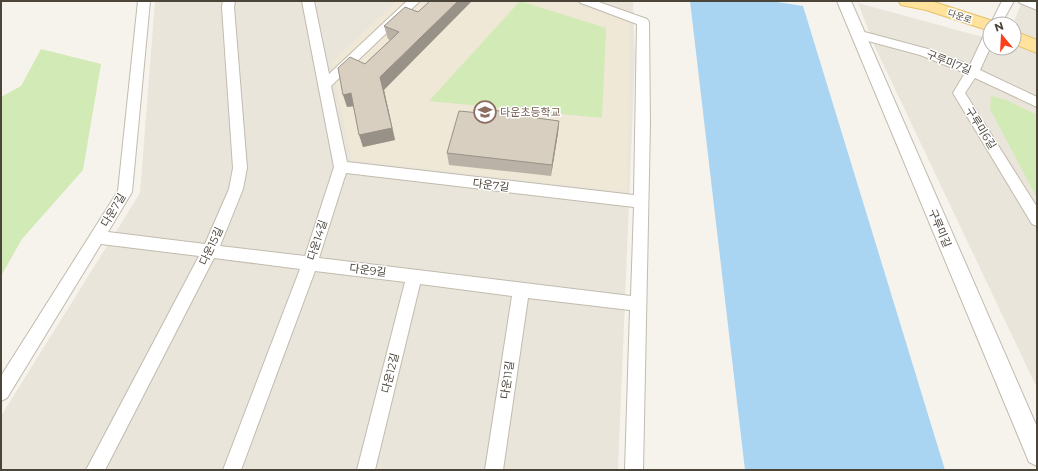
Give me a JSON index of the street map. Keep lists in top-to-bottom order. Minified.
{"streets":{"main road":["다운로"],"street":["구루미7길","구루미6길","다운7길","구루미길","다운14길","다운15길","다운9길","다운12길","다운11길"]},"crossings":[["구루미7길","구루미6길"],["구루미7길","구루미길"],["다운7길","다운14길"],["다운7길","다운9길"],["다운14길","다운9길"],["다운15길","다운9길"],["다운9길","다운12길"],["다운9길","다운11길"]],"places":{"school or university":["다운초등학교"]},"north":"top"}
